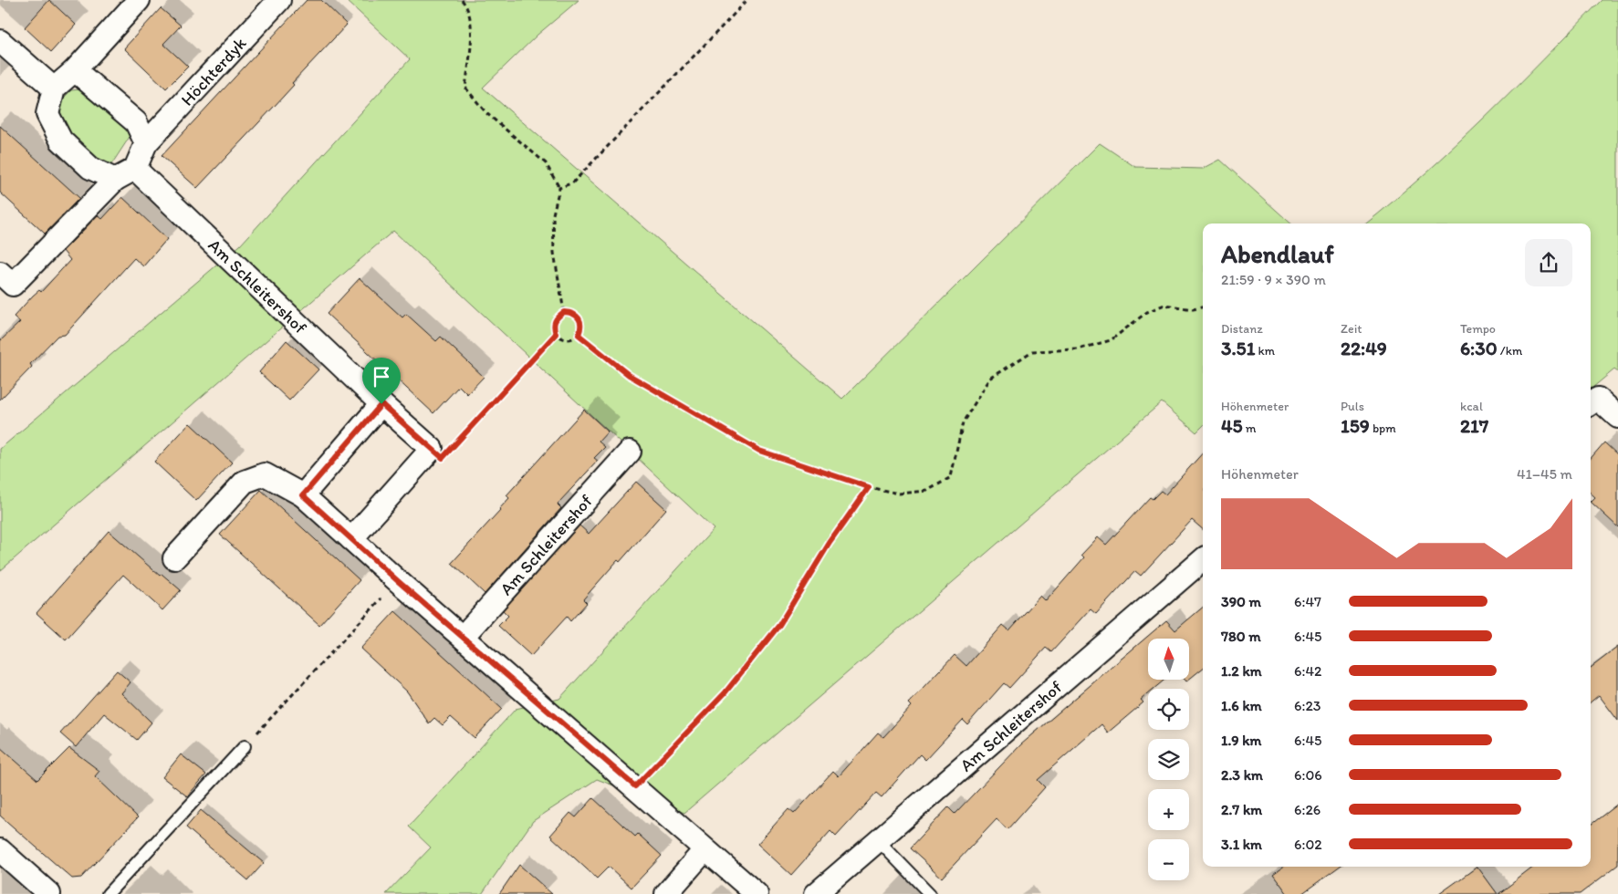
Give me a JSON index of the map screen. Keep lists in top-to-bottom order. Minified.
{"streets":{"street":["Höchterdyk","Am Schleitershof"]},"crossings":[["Höchterdyk","Am Schleitershof"]],"north":"top","page":{"heading":["Abendlauf","21:59 · 9 × 390 m"],"stats":[["Distanz","3.51 km"],["Zeit","22:49"],["Tempo","6:30 /km"],["Höhenmeter","45 m"],["Puls","159 bpm"],["kcal","217"]],"chart":["Höhenmeter","41–45 m"],"list":[{"name":"390 m","note":"6:47"},{"name":"780 m","note":"6:45"},{"name":"1.2 km","note":"6:42"},{"name":"1.6 km","note":"6:23"},{"name":"1.9 km","note":"6:45"},{"name":"2.3 km","note":"6:06"},{"name":"2.7 km","note":"6:26"},{"name":"3.1 km","note":"6:02"}],"map_buttons":["+","−"]}}
